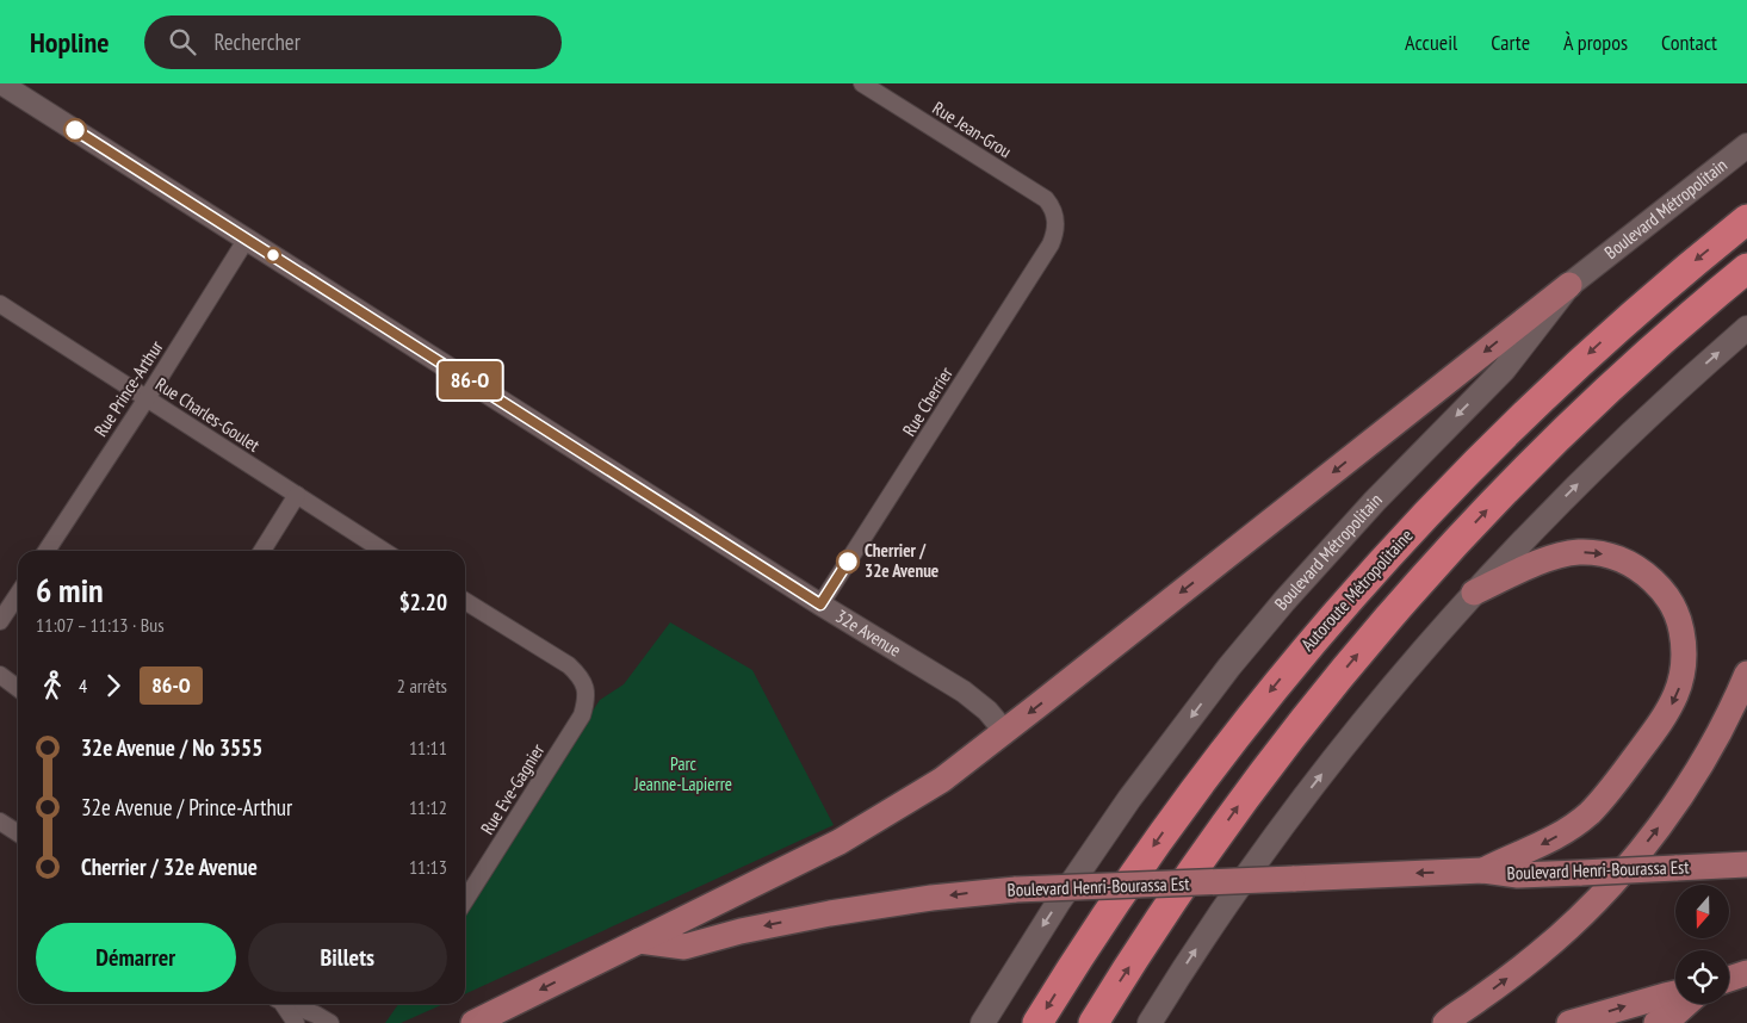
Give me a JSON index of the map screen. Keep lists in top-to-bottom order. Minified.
{"streets":{"highway":["Autoroute Métropolitaine"],"main road":["Boulevard Métropolitain","Boulevard Henri-Bourassa Est"],"street":["Rue Jean-Grou","Rue Prince-Arthur","Rue Cherrier","Rue Charles-Goulet","32e Avenue","Rue Eve-Gagnier"]},"crossings":[["Rue Jean-Grou","Rue Cherrier"],["Rue Prince-Arthur","Rue Charles-Goulet"],["Rue Prince-Arthur","32e Avenue"],["Rue Cherrier","32e Avenue"]],"parks":["Parc Jeanne-Lapierre"],"places":["Cherrier / 32e Avenue"],"lines":["bus line 86-O"],"north":"bottom","page":{"header":"Hopline","search":"Rechercher","nav":["Accueil","Carte","À propos","Contact"],"on_map":"86-O","heading":["6 min","11:07 – 11:13 · Bus","$2.20"],"legs":["4","86-O","2 arrêts"],"list":[{"name":"32e Avenue / No 3555","value":"11:11"},{"name":"32e Avenue / Prince-Arthur","value":"11:12"},{"name":"Cherrier / 32e Avenue","value":"11:13"}],"buttons":["Démarrer","Billets"]}}
